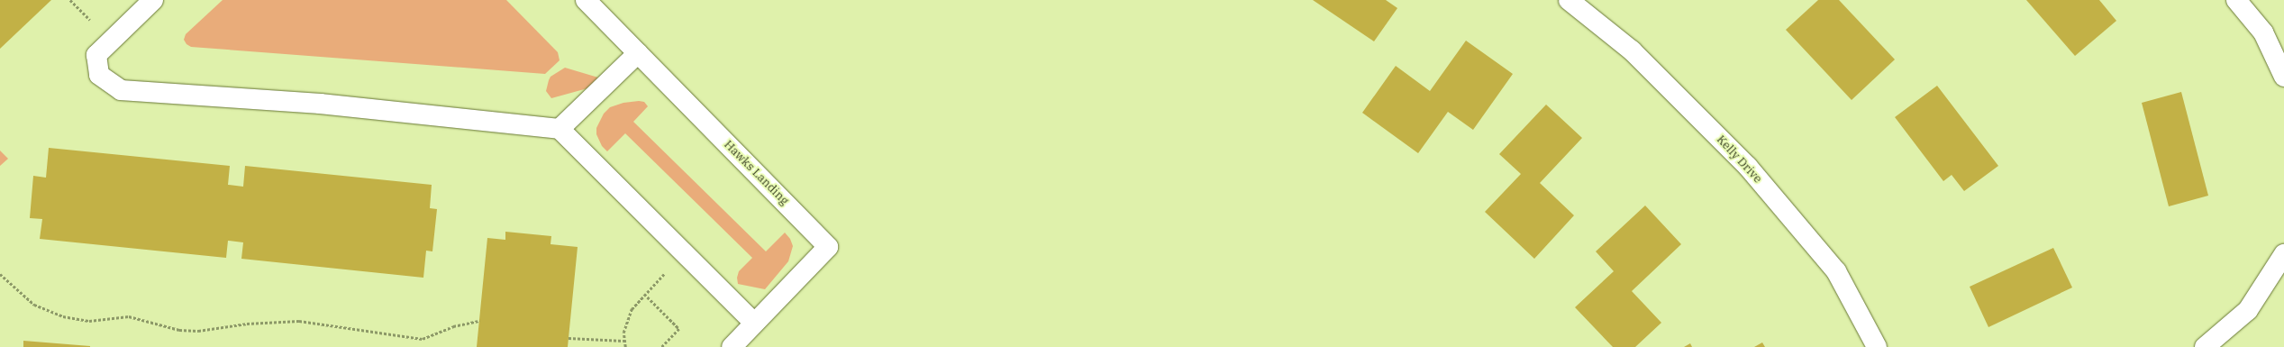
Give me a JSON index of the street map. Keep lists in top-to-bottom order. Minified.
{"streets":{"street":["Kelly Drive","Hawks Landing"]}}
